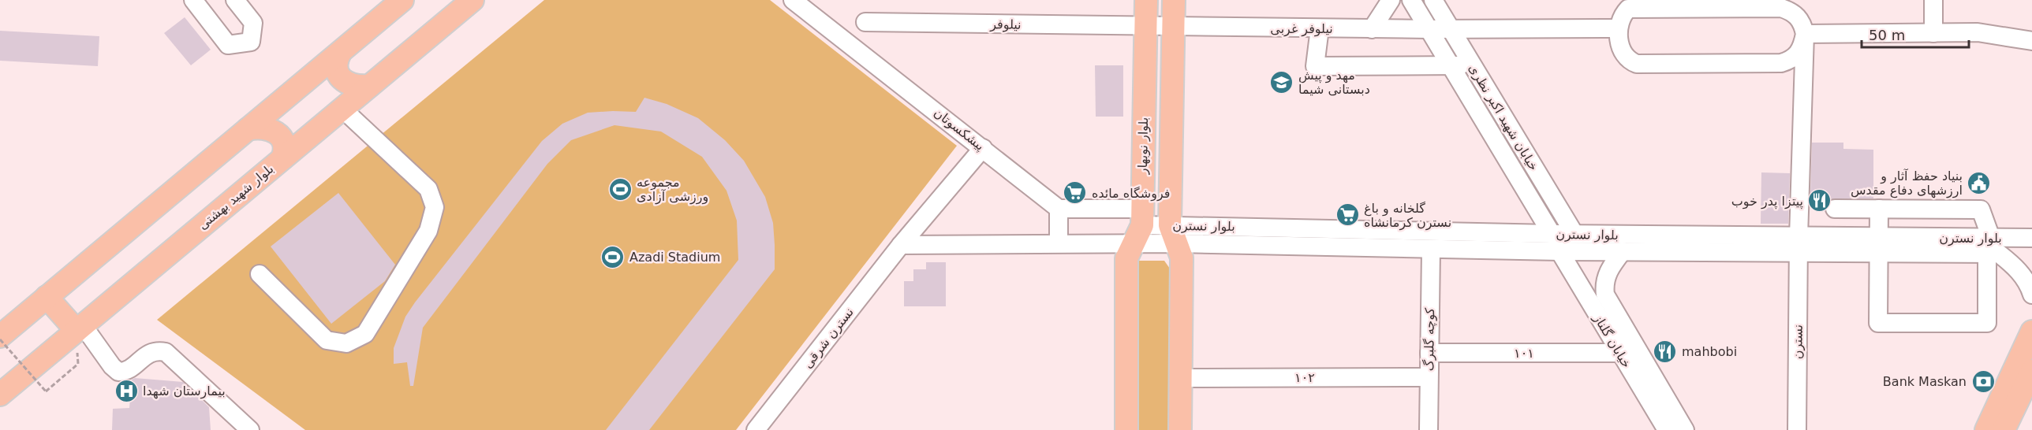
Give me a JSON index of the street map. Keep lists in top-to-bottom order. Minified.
{"streets":{"main road":["بلوار نوبهار","بلوار شهید بهشتی"],"street":["نیلوفر","نیلوفر غربی","خیابان شهید اکبر نظری","پیشکسوتان","بلوار نسترن","نسترن شرقی","کوچه گلبرگ","خیابان گلناز","نسترن","۱۰۱","۱۰۲"]},"crossings":[["نیلوفر","نیلوفر غربی"],["نیلوفر","بلوار نوبهار"],["نیلوفر غربی","خیابان شهید اکبر نظری"],["خیابان شهید اکبر نظری","بلوار نسترن"],["پیشکسوتان","نسترن شرقی"],["بلوار نوبهار","بلوار نسترن"],["بلوار نسترن","کوچه گلبرگ"],["بلوار نسترن","خیابان گلناز"],["بلوار نسترن","نسترن"],["کوچه گلبرگ","۱۰۱"],["کوچه گلبرگ","۱۰۲"],["خیابان گلناز","۱۰۱"]],"places":{"school or university":["مهد و پیش دبستانی شیما"],"public building":["بنیاد حفظ آثار و ارزشهای دفاع مقدس"],"sports":["مجموعه ورزشی آزادی","Azadi Stadium"],"supermarket":["فروشگاه مائده","گلخانه و باغ نسترن کرمانشاه"],"restaurant":["پیتزا پدر خوب","mahbobi"],"bank":["Bank Maskan"],"hospital":["بیمارستان شهدا"]},"scale_bar":"50 m"}
